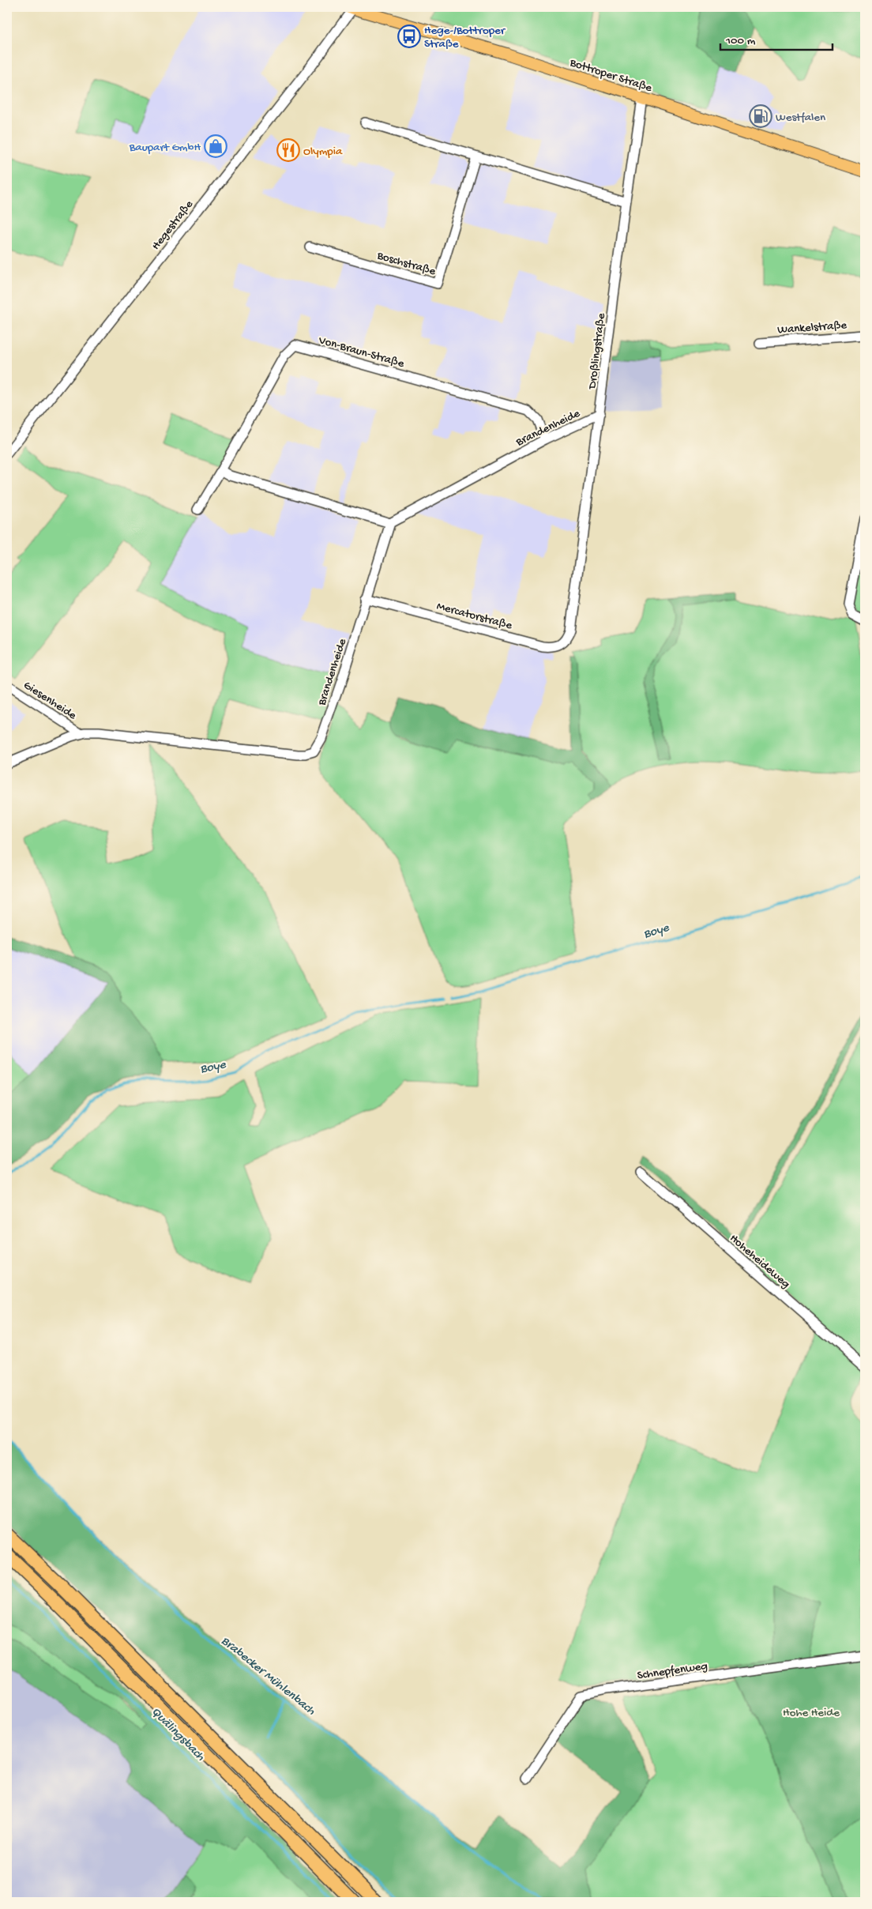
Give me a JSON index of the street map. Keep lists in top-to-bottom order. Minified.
{"streets":{"main road":["Bottroper Straße"],"street":["Hegestraße","Boschstraße","Wankelstraße","Von-Braun-Straße","Droßlingstraße","Brandenheide","Mercatorstraße","Giesenheide","Hoheheideweg","Schnepfenweg"]},"crossings":[["Bottroper Straße","Hegestraße"],["Bottroper Straße","Droßlingstraße"],["Von-Braun-Straße","Brandenheide"],["Droßlingstraße","Brandenheide"],["Droßlingstraße","Mercatorstraße"],["Brandenheide","Mercatorstraße"],["Brandenheide","Giesenheide"]],"water":["Boye","Brabecker Mühlenbach","Quälingsbach"],"parks":["Hohe Heide"],"places":{"bus stop":["Hege-/Bottroper Straße"],"fuel station":["Westfalen"],"shop":["Baupart GmbH"],"restaurant":["Olympia"]},"scale_bar":"100 m"}
